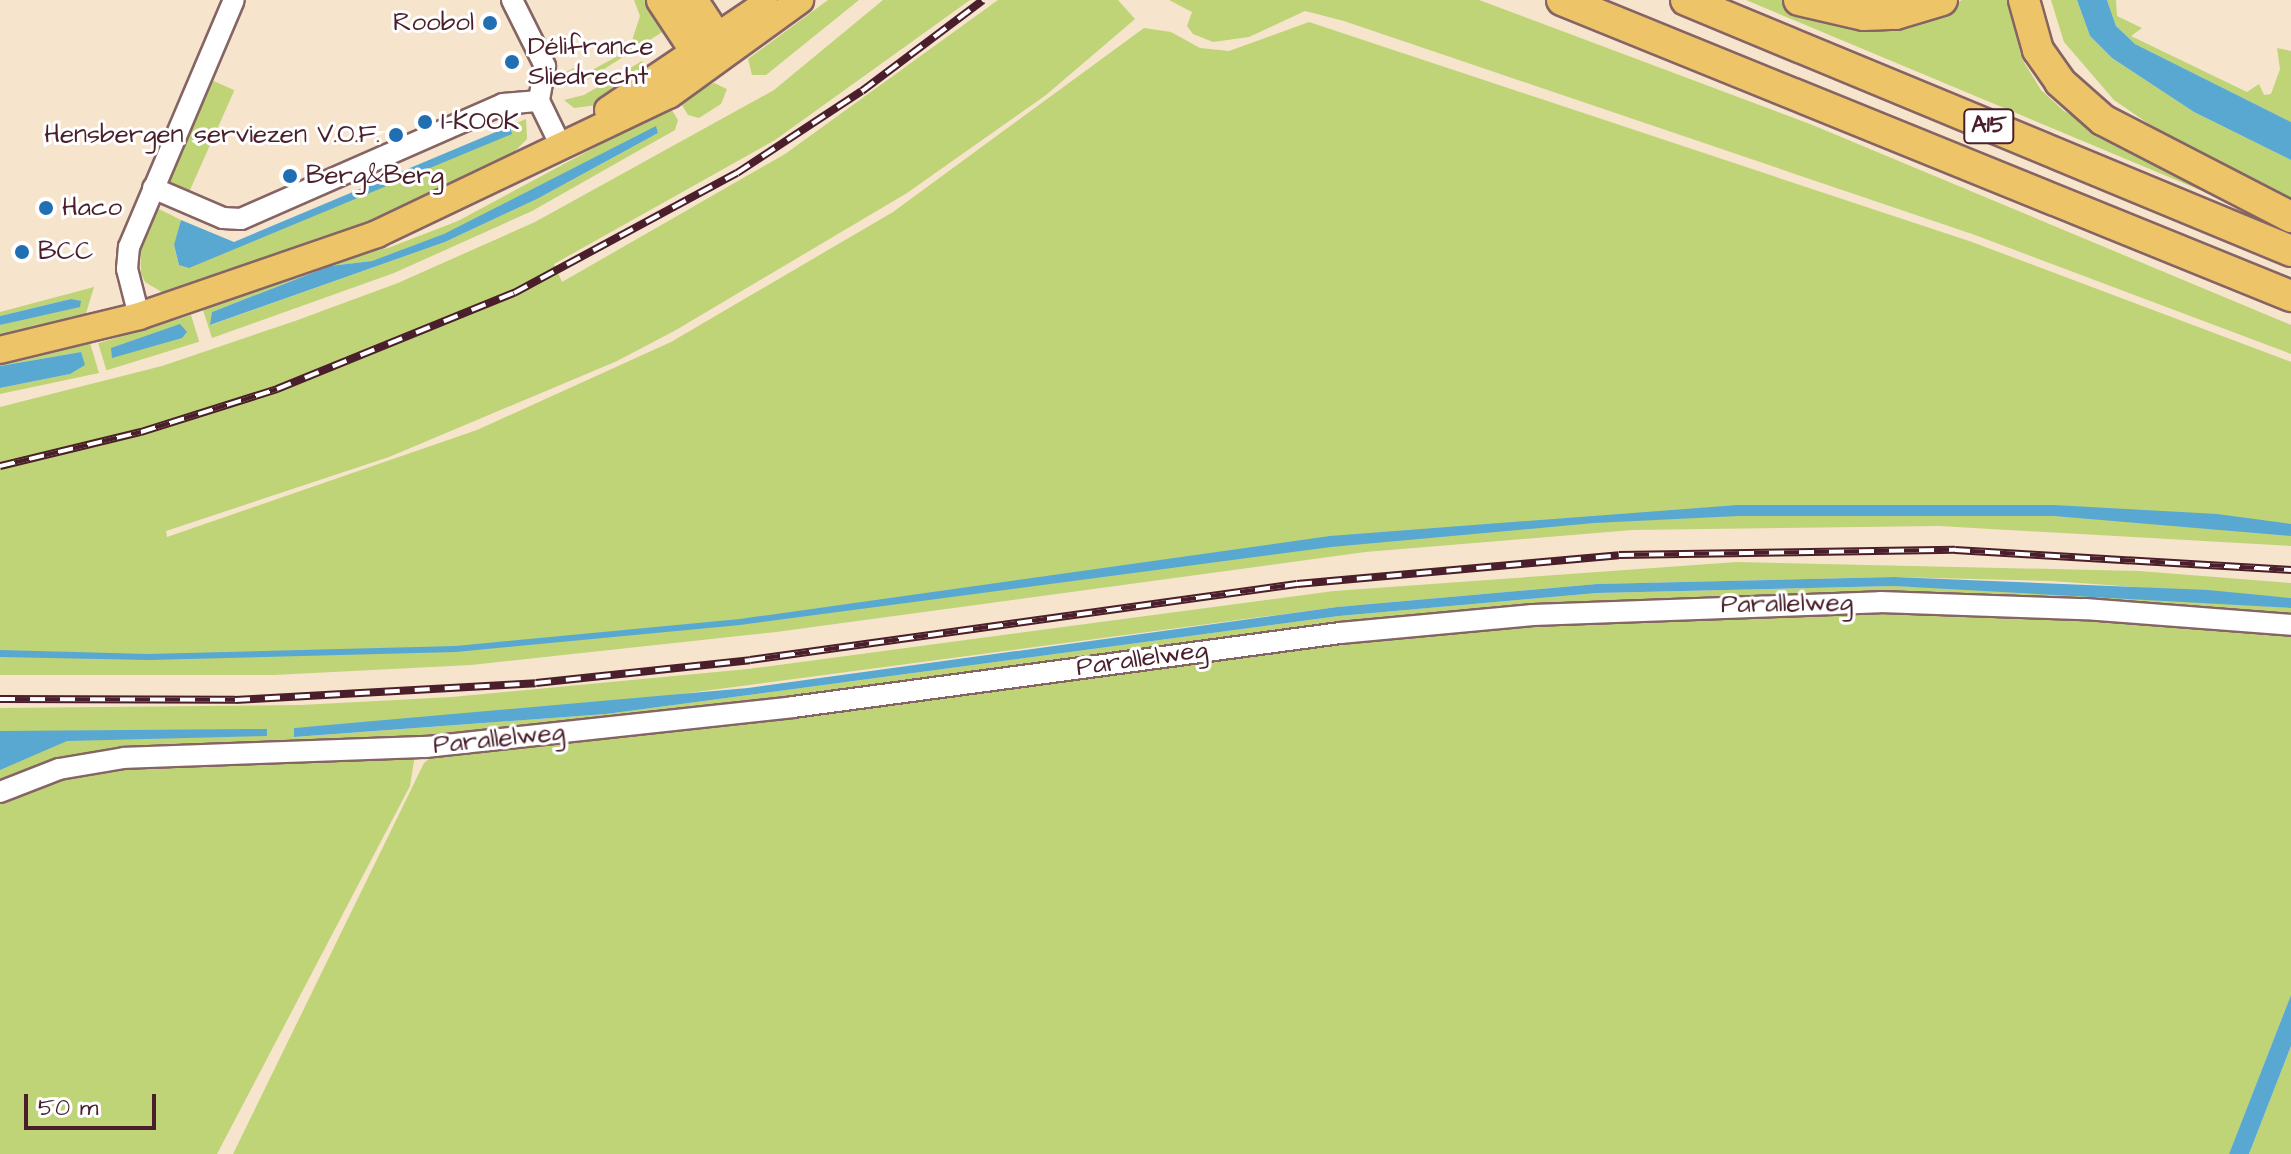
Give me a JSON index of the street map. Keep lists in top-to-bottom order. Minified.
{"streets":{"highway":["A15"],"street":["Parallelweg"]},"places":["Roobol","Délifrance Sliedrecht","I-KOOK","Hensbergen serviezen V.O.F.","Berg&Berg","Haco","BCC"],"scale_bar":"50 m"}
